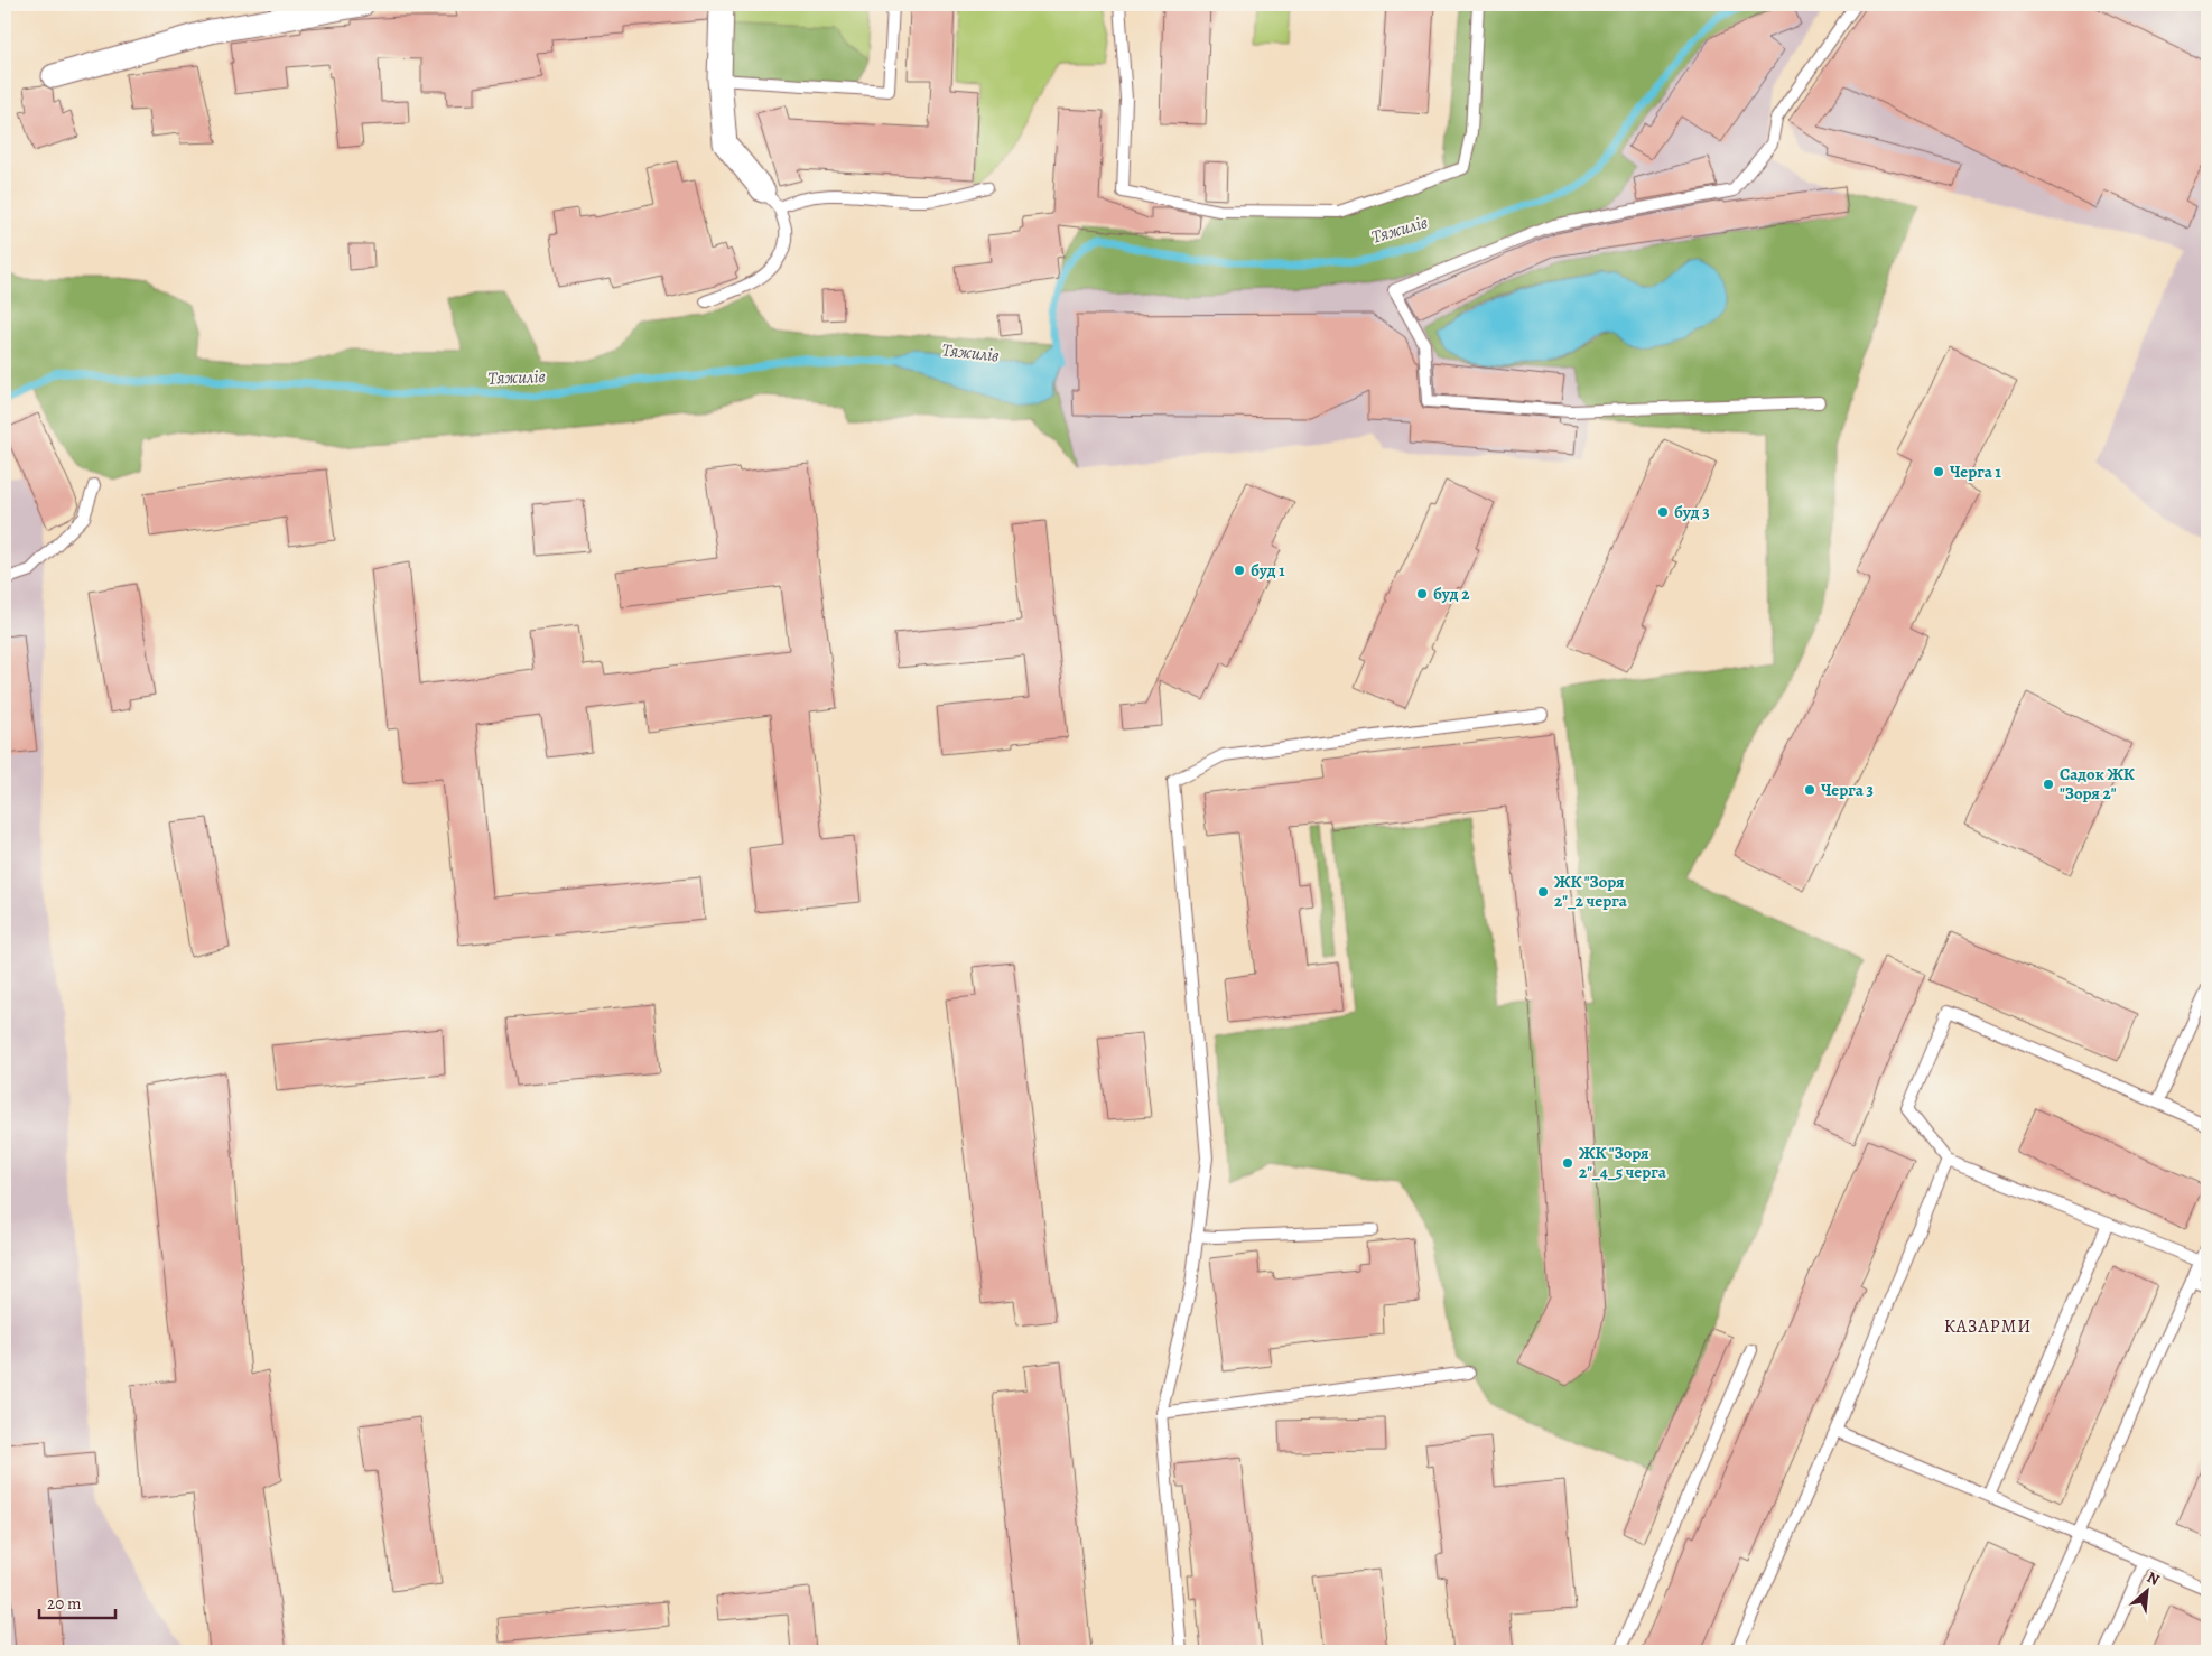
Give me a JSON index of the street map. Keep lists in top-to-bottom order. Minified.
{"districts":["КАЗАРМИ"],"water":["Тяжилів"],"places":["Черга 1","буд 3","буд 1","буд 2","Садок ЖК \"Зоря 2\"","Черга 3","ЖК \"Зоря 2\"_2 черга","ЖК \"Зоря 2\"_4_5 черга"],"scale_bar":"20 m","north":"top right"}
